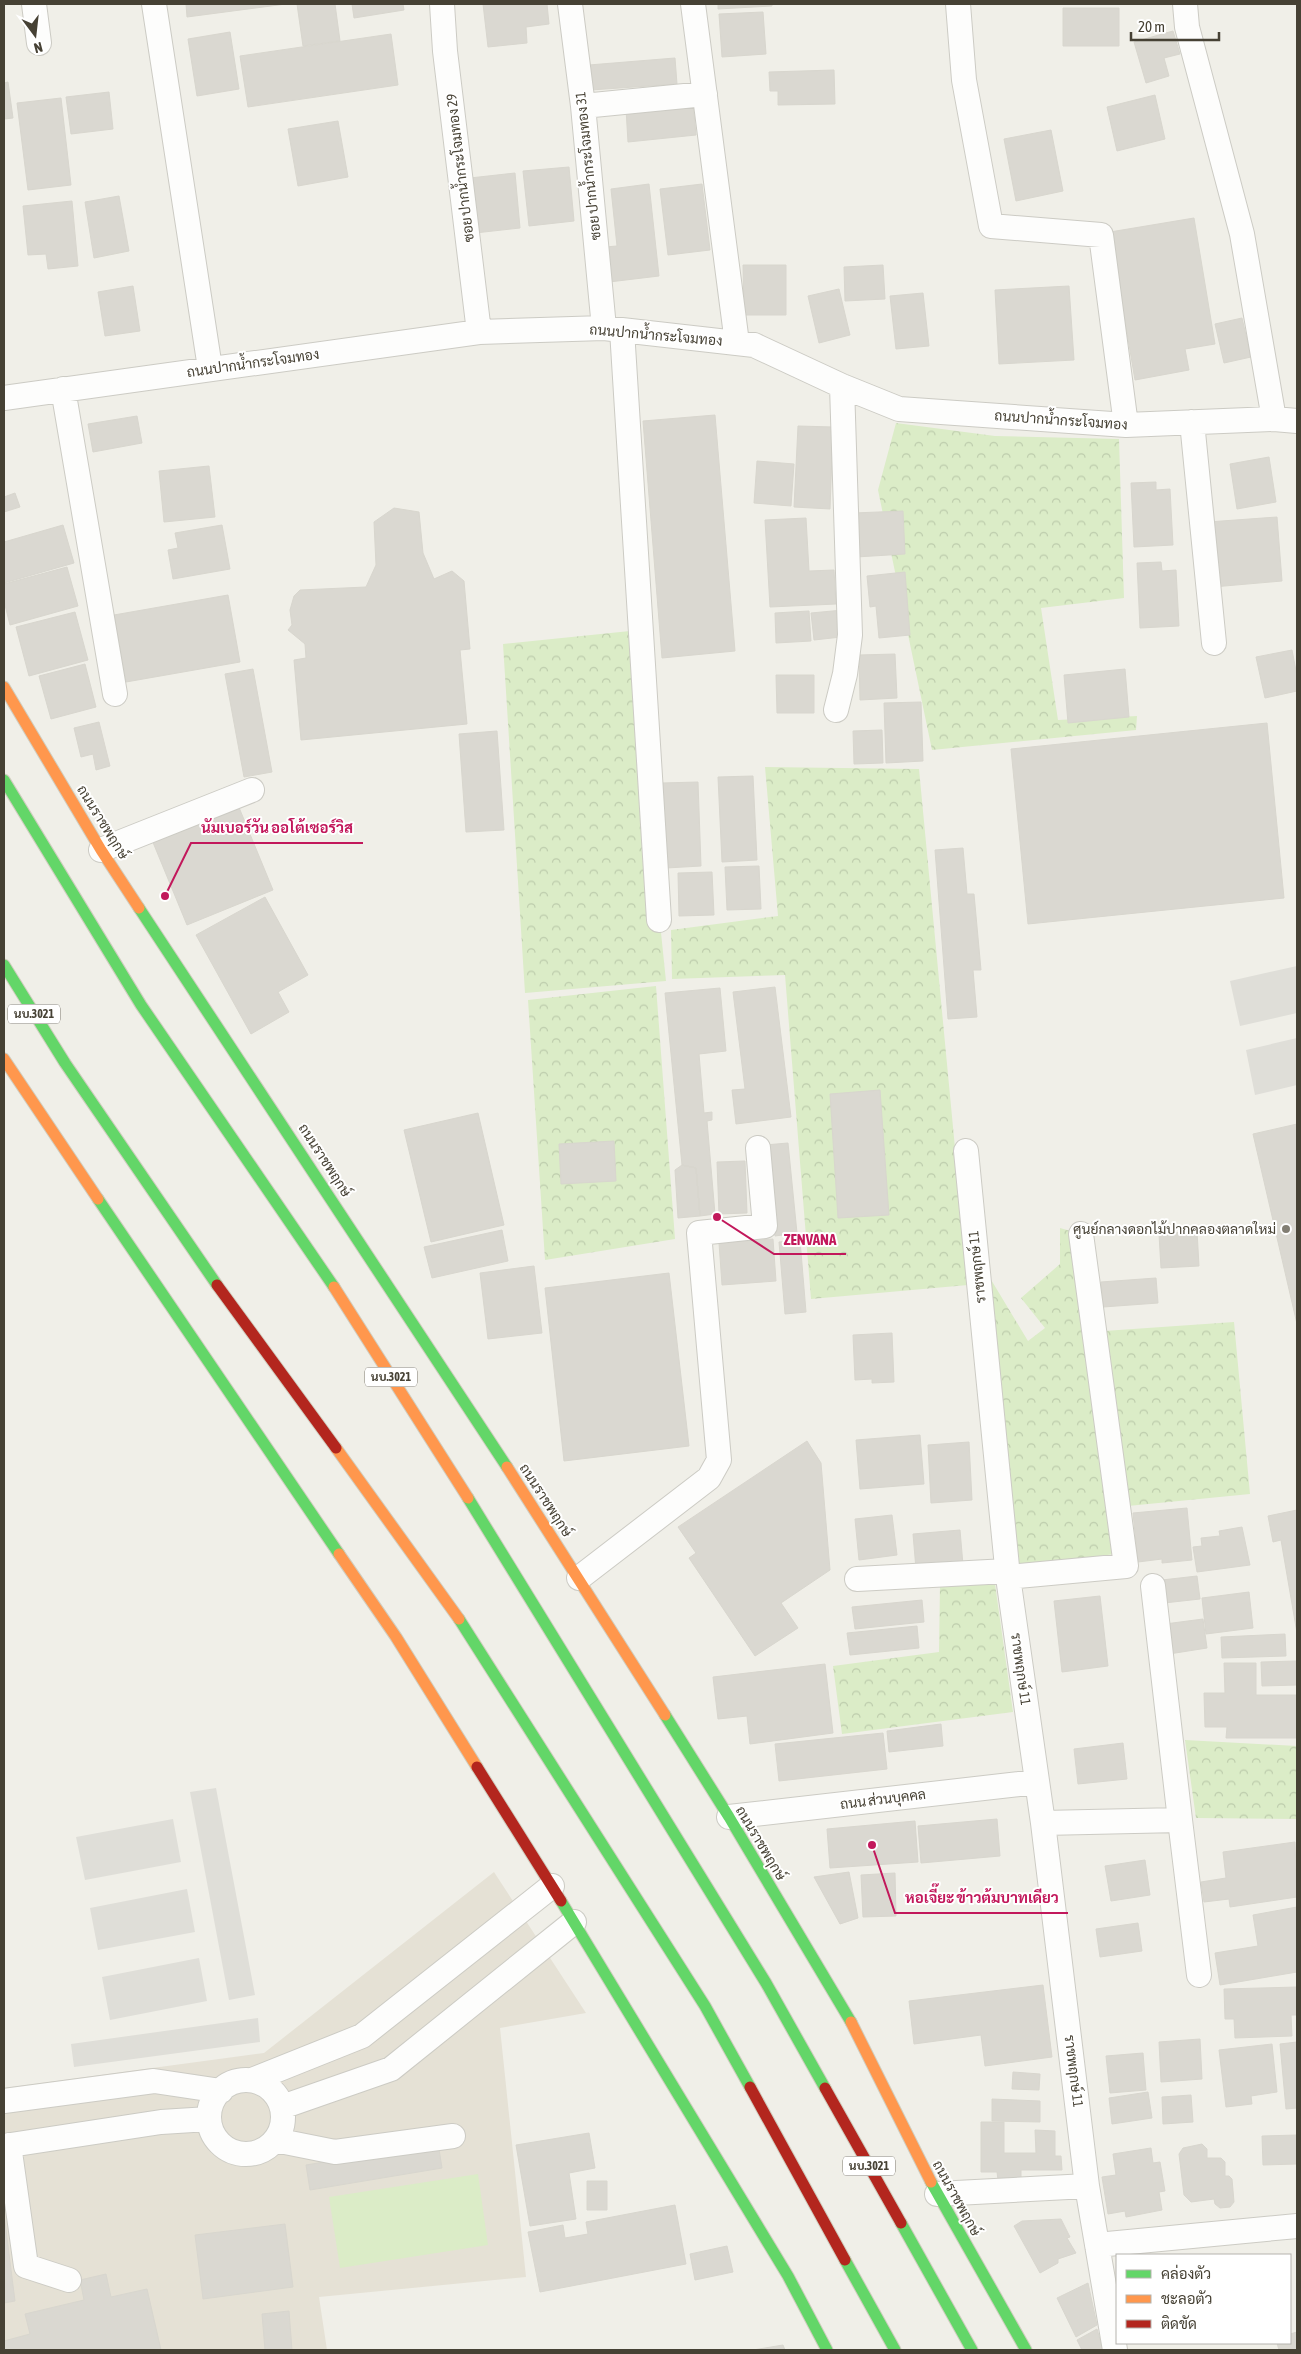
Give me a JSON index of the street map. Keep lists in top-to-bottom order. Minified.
{"streets":{"main road":["ถนนราชพฤกษ์","นบ.3021"],"street":["ซอย ปากน้ำกระโจมทอง 31","ซอย ปากน้ำกระโจมทอง 29","ถนนปากน้ำกระโจมทอง","ราชพฤกษ์ 11","ถนน ส่วนบุคคล"]},"crossings":[["ซอย ปากน้ำกระโจมทอง 31","ถนนปากน้ำกระโจมทอง"],["ซอย ปากน้ำกระโจมทอง 29","ถนนปากน้ำกระโจมทอง"],["ถนนราชพฤกษ์","ถนน ส่วนบุคคล"],["ราชพฤกษ์ 11","ถนน ส่วนบุคคล"]],"places":["นัมเบอร์วัน ออโต้เซอร์วิส","ZENVANA","ศูนย์กลางดอกไม้ปากคลองตลาดใหม่","หอเจี๊ยะ ข้าวต้มบาทเดียว"],"legend":["คล่องตัว","ชะลอตัว","ติดขัด"],"scale_bar":"20 m","north":"bottom"}
